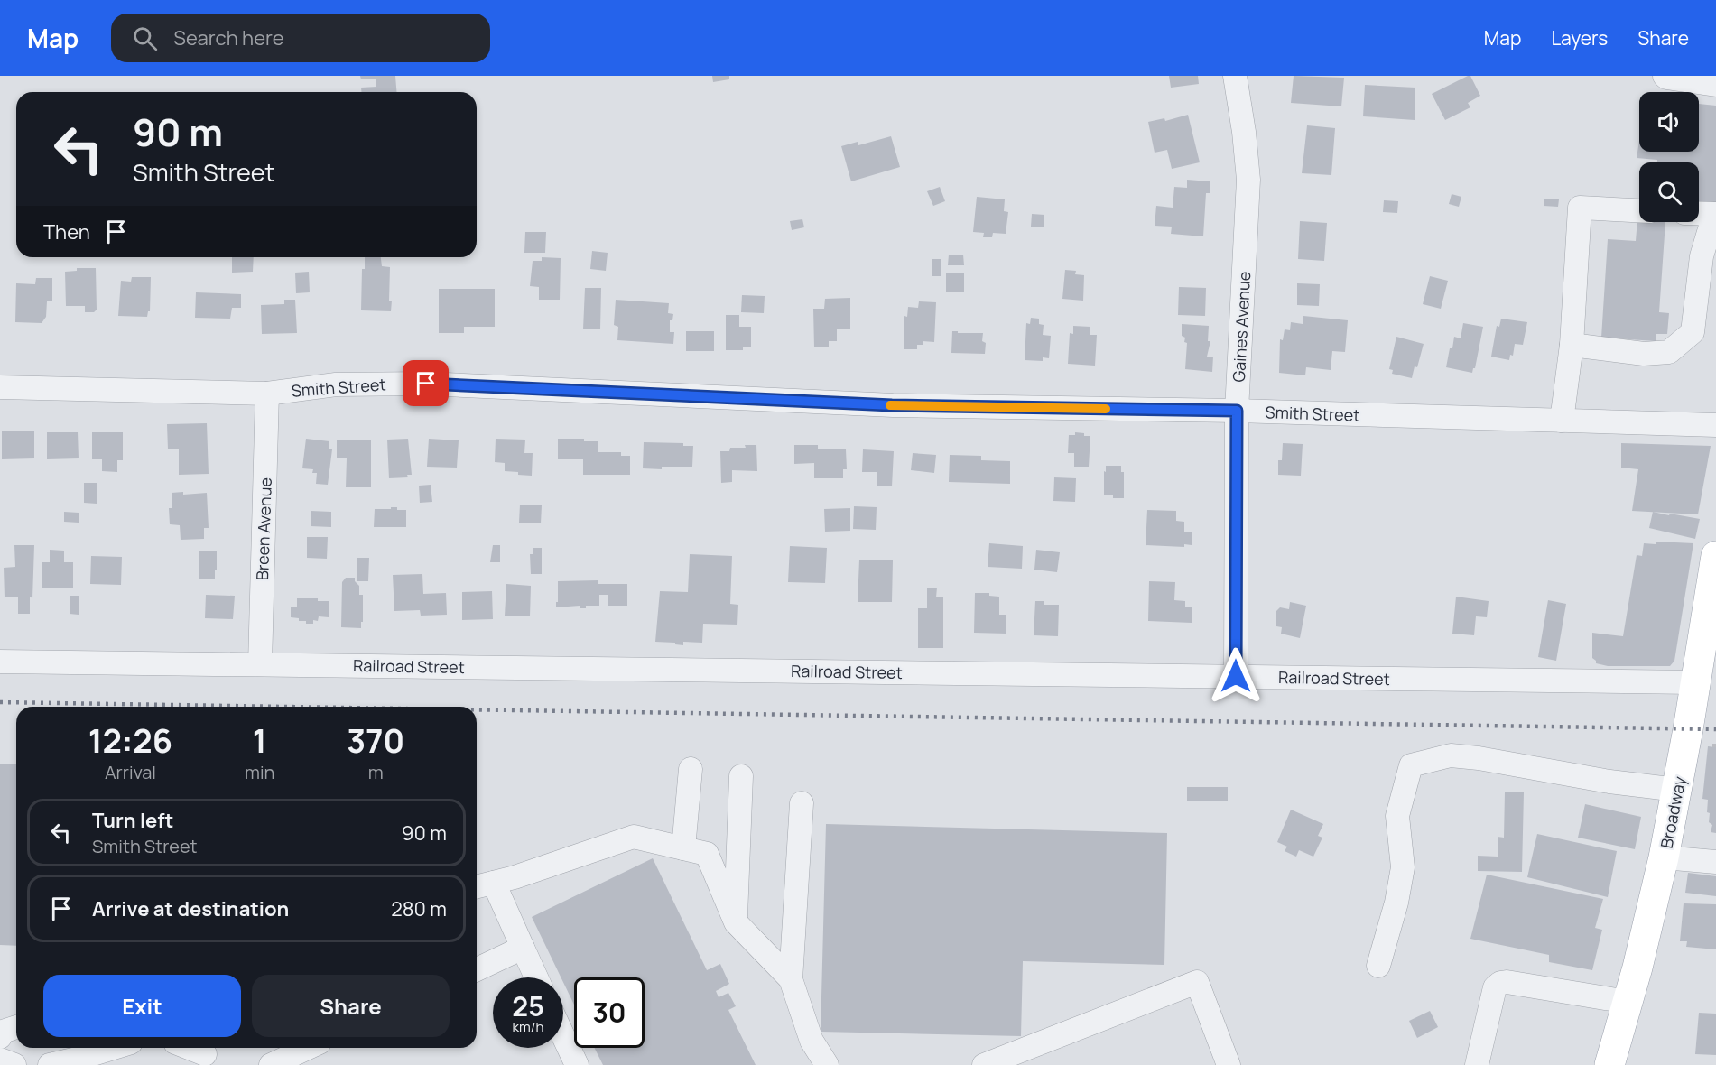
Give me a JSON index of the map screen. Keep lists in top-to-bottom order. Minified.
{"streets":{"main road":["Broadway"],"street":["Gaines Avenue","Smith Street","Breen Avenue","Railroad Street"]},"crossings":[["Gaines Avenue","Smith Street"],["Gaines Avenue","Railroad Street"],["Smith Street","Breen Avenue"],["Breen Avenue","Railroad Street"],["Railroad Street","Broadway"]],"page":{"header":"Map","search":"Search here","nav":["Map","Layers","Share"],"turn":["90 m","Smith Street"],"then":"Then","eta":["12:26","Arrival","1","min","370","m"],"list":[{"name":"Turn left","note":"Smith Street","value":"90 m"},{"name":"Arrive at destination","value":"280 m"}],"buttons":["Exit","Share"],"speed":"25 km/h","limit":"30"}}
